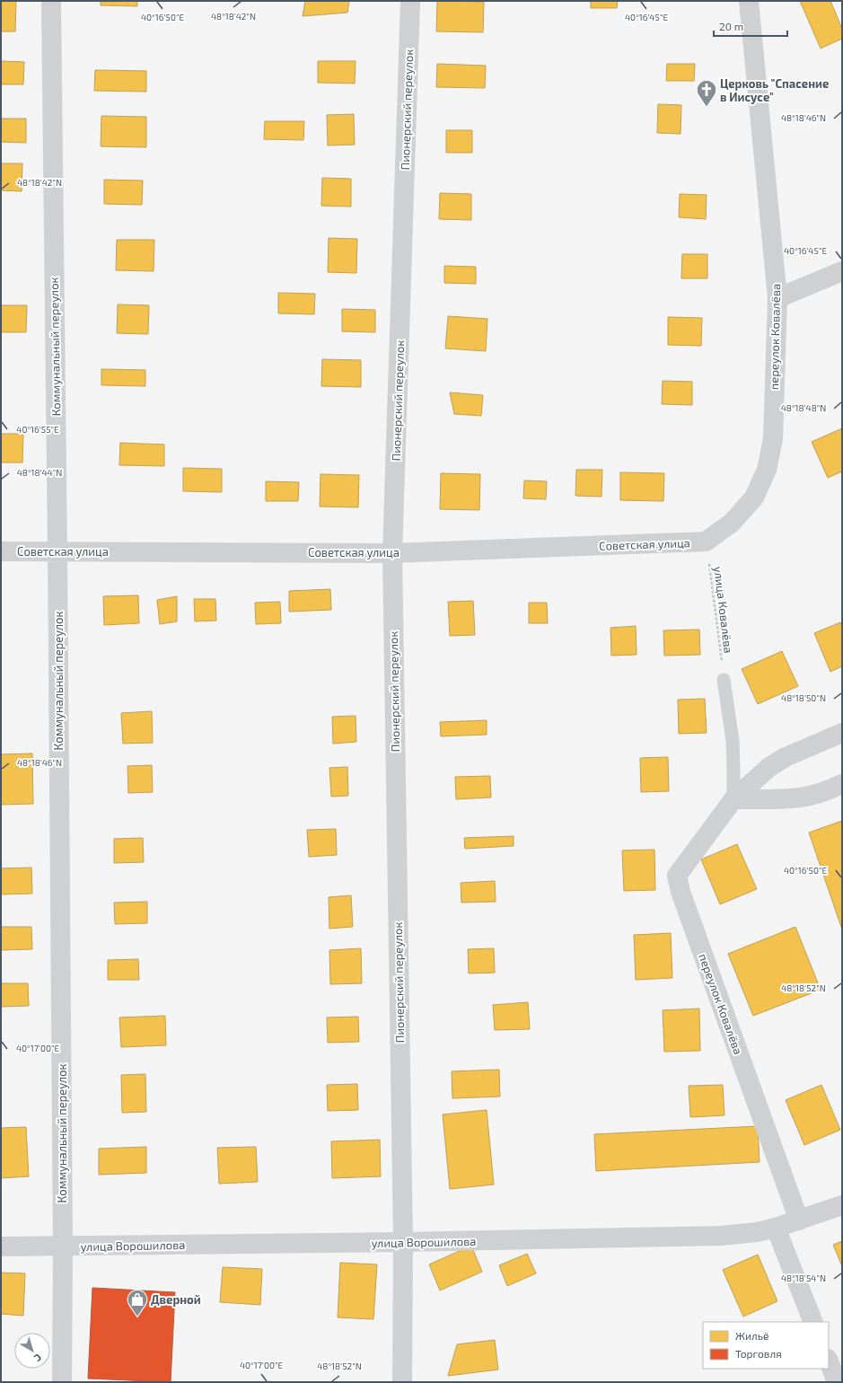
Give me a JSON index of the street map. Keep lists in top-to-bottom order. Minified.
{"streets":{"main road":["улица Ворошилова"],"street":["Пионерский переулок","переулок Ковалёва","Коммунальный переулок","Советская улица"],"path":["улица Ковалёва"]},"crossings":[["Пионерский переулок","Советская улица"],["Пионерский переулок","улица Ворошилова"],["переулок Ковалёва","Советская улица"],["переулок Ковалёва","улица Ковалёва"],["переулок Ковалёва","улица Ворошилова"],["Коммунальный переулок","Советская улица"],["Коммунальный переулок","улица Ворошилова"],["Советская улица","улица Ковалёва"]],"places":{"church":["Церковь \"Спасение в Иисусе\""],"shop":["Дверной"]},"legend":["Жильё","Торговля"],"scale_bar":"20 m","north":"bottom right","coordinates":["48°18'42\"N","40°16'50\"E","40°16'45\"E","48°18'46\"N","48°18'48\"N","40°16'55\"E","48°18'44\"N","48°18'50\"N","48°18'52\"N","40°17'00\"E","48°18'54\"N"]}
